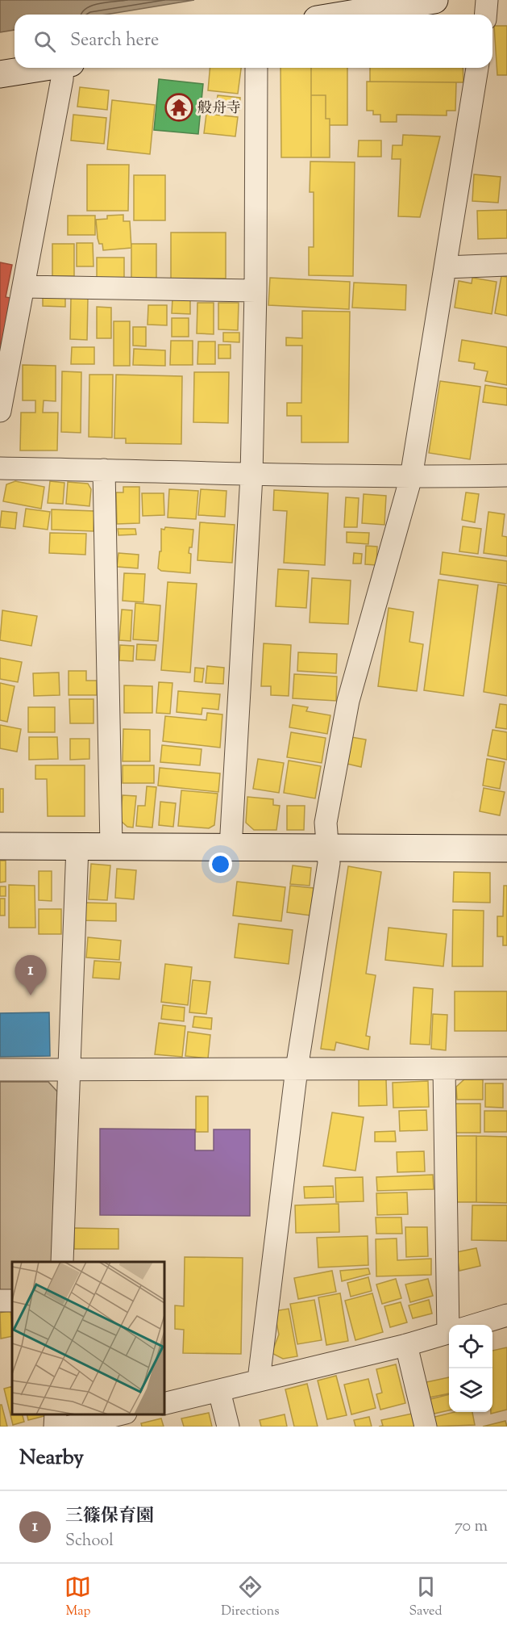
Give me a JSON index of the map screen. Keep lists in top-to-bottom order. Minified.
{"places":{"temple":["般舟寺"]},"page":{"search":"Search here","pins":"1","heading":"Nearby","list":[{"mark":"1","name":"三篠保育園","note":"School","value":"70 m"}],"nav":["Map","Directions","Saved"]}}
